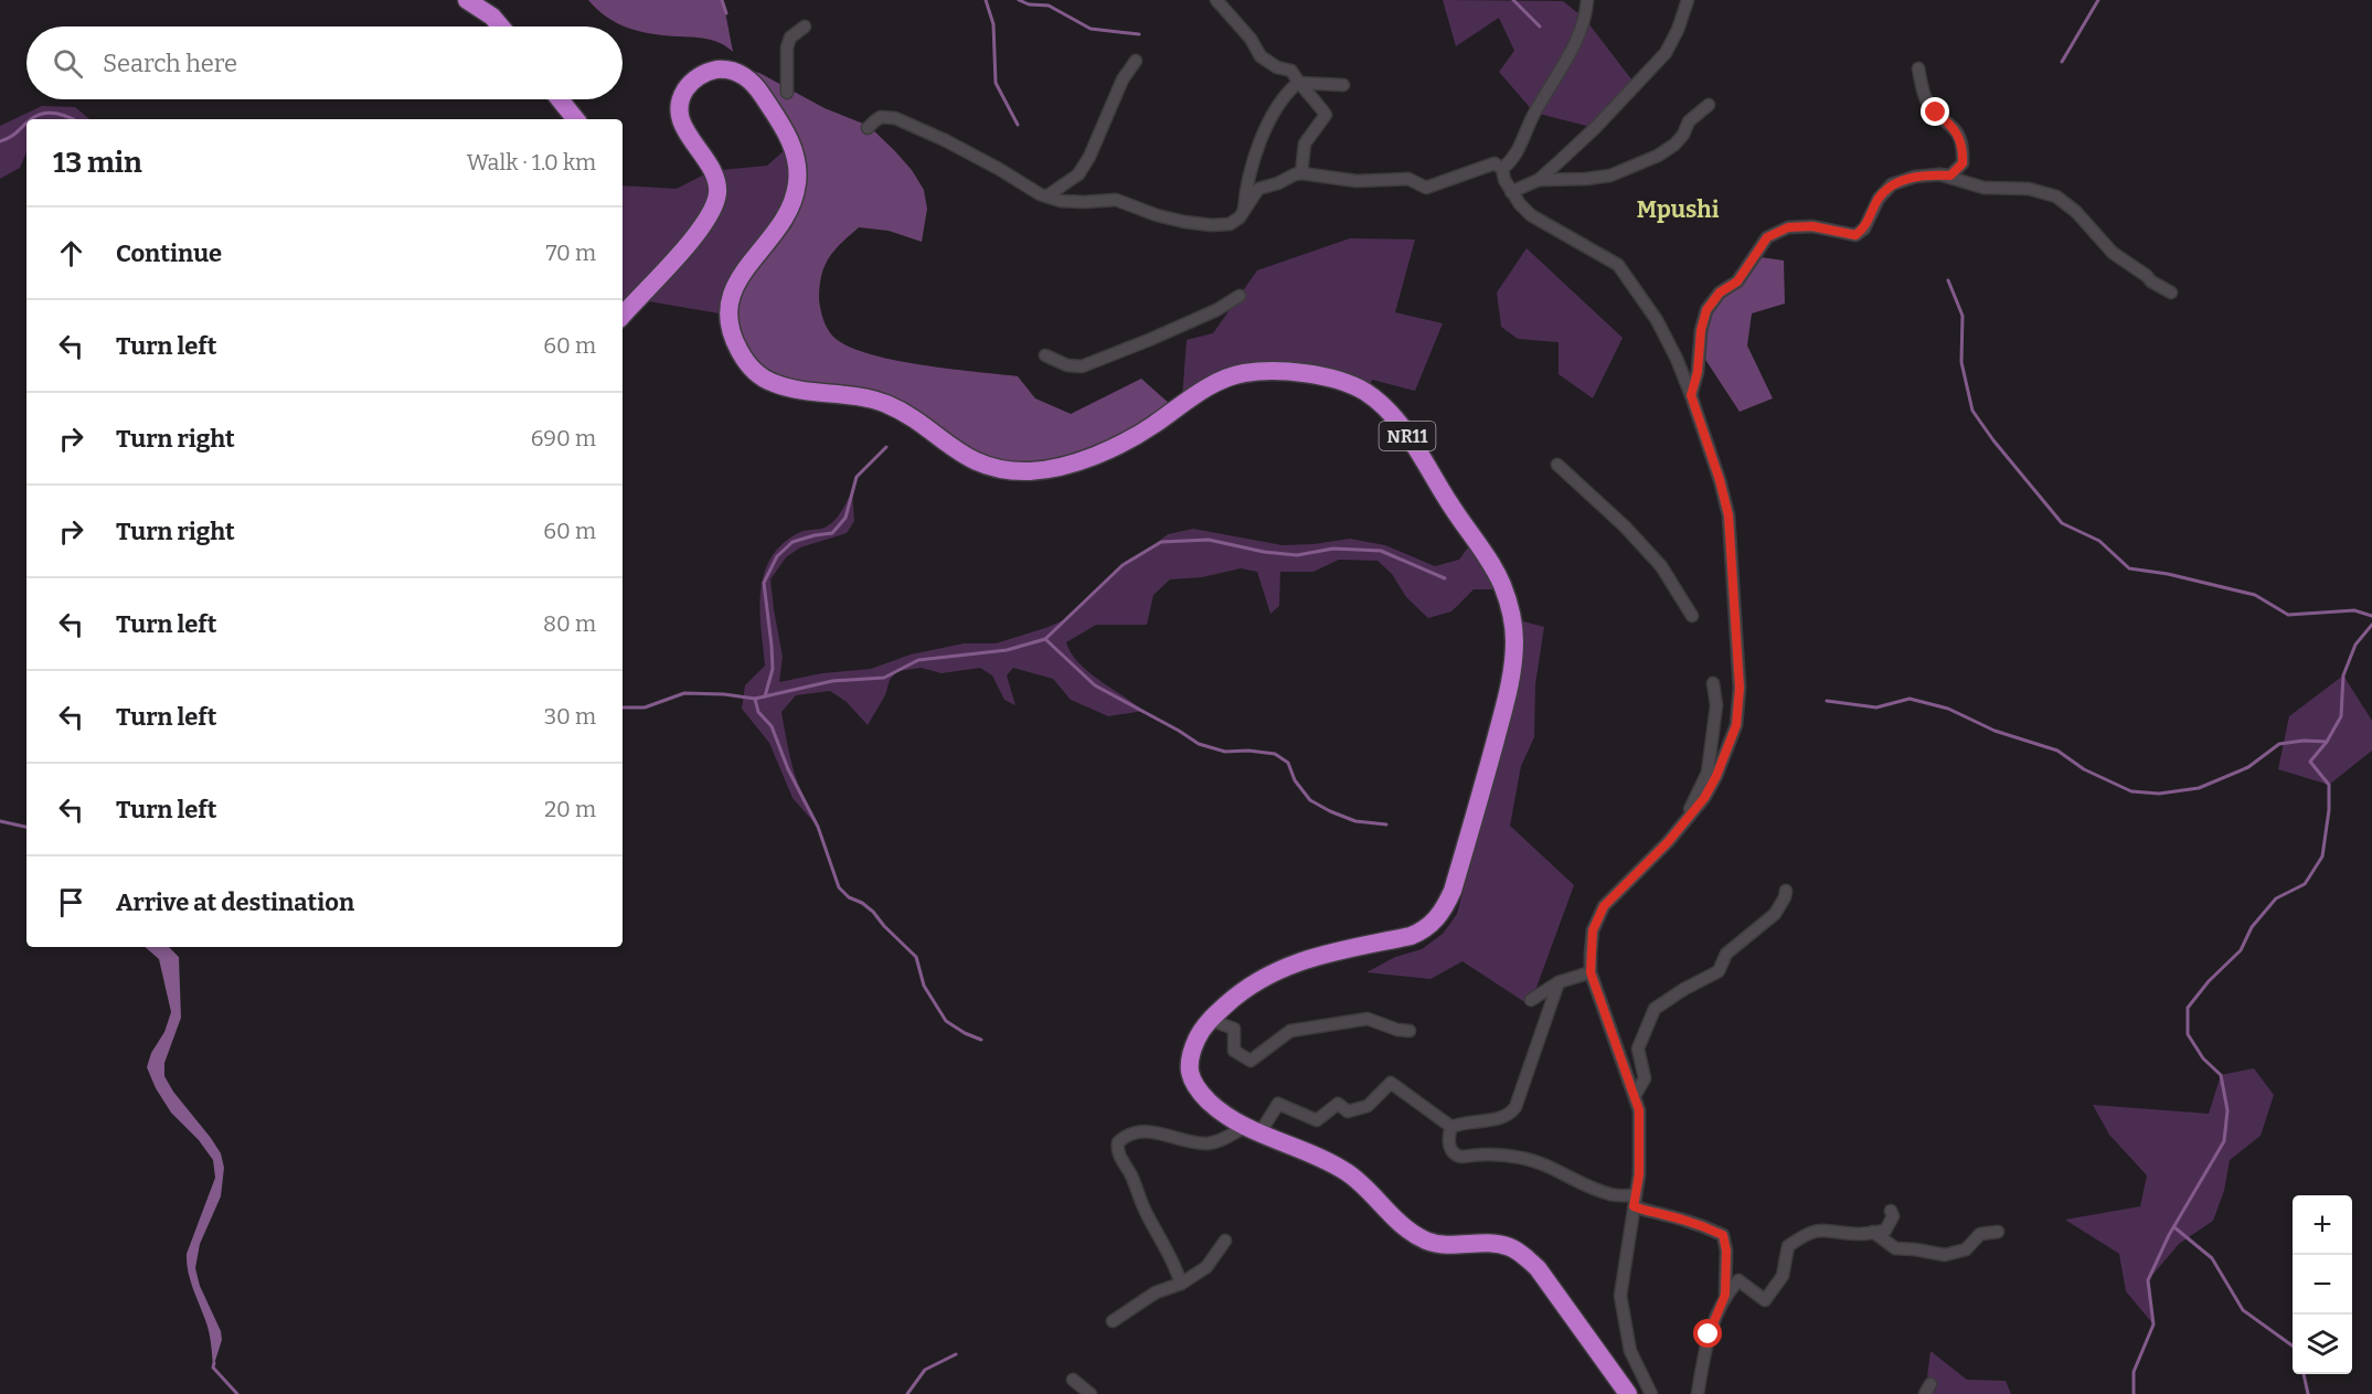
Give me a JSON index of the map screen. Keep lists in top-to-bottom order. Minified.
{"streets":{"highway":["NR11"]},"districts":["Mpushi"],"page":{"search":"Search here","heading":["13 min","Walk · 1.0 km"],"list":[["Continue","70 m"],["Turn left","60 m"],["Turn right","690 m"],["Turn right","60 m"],["Turn left","80 m"],["Turn left","30 m"],["Turn left","20 m"],"Arrive at destination"],"map_buttons":["+","−"]}}
